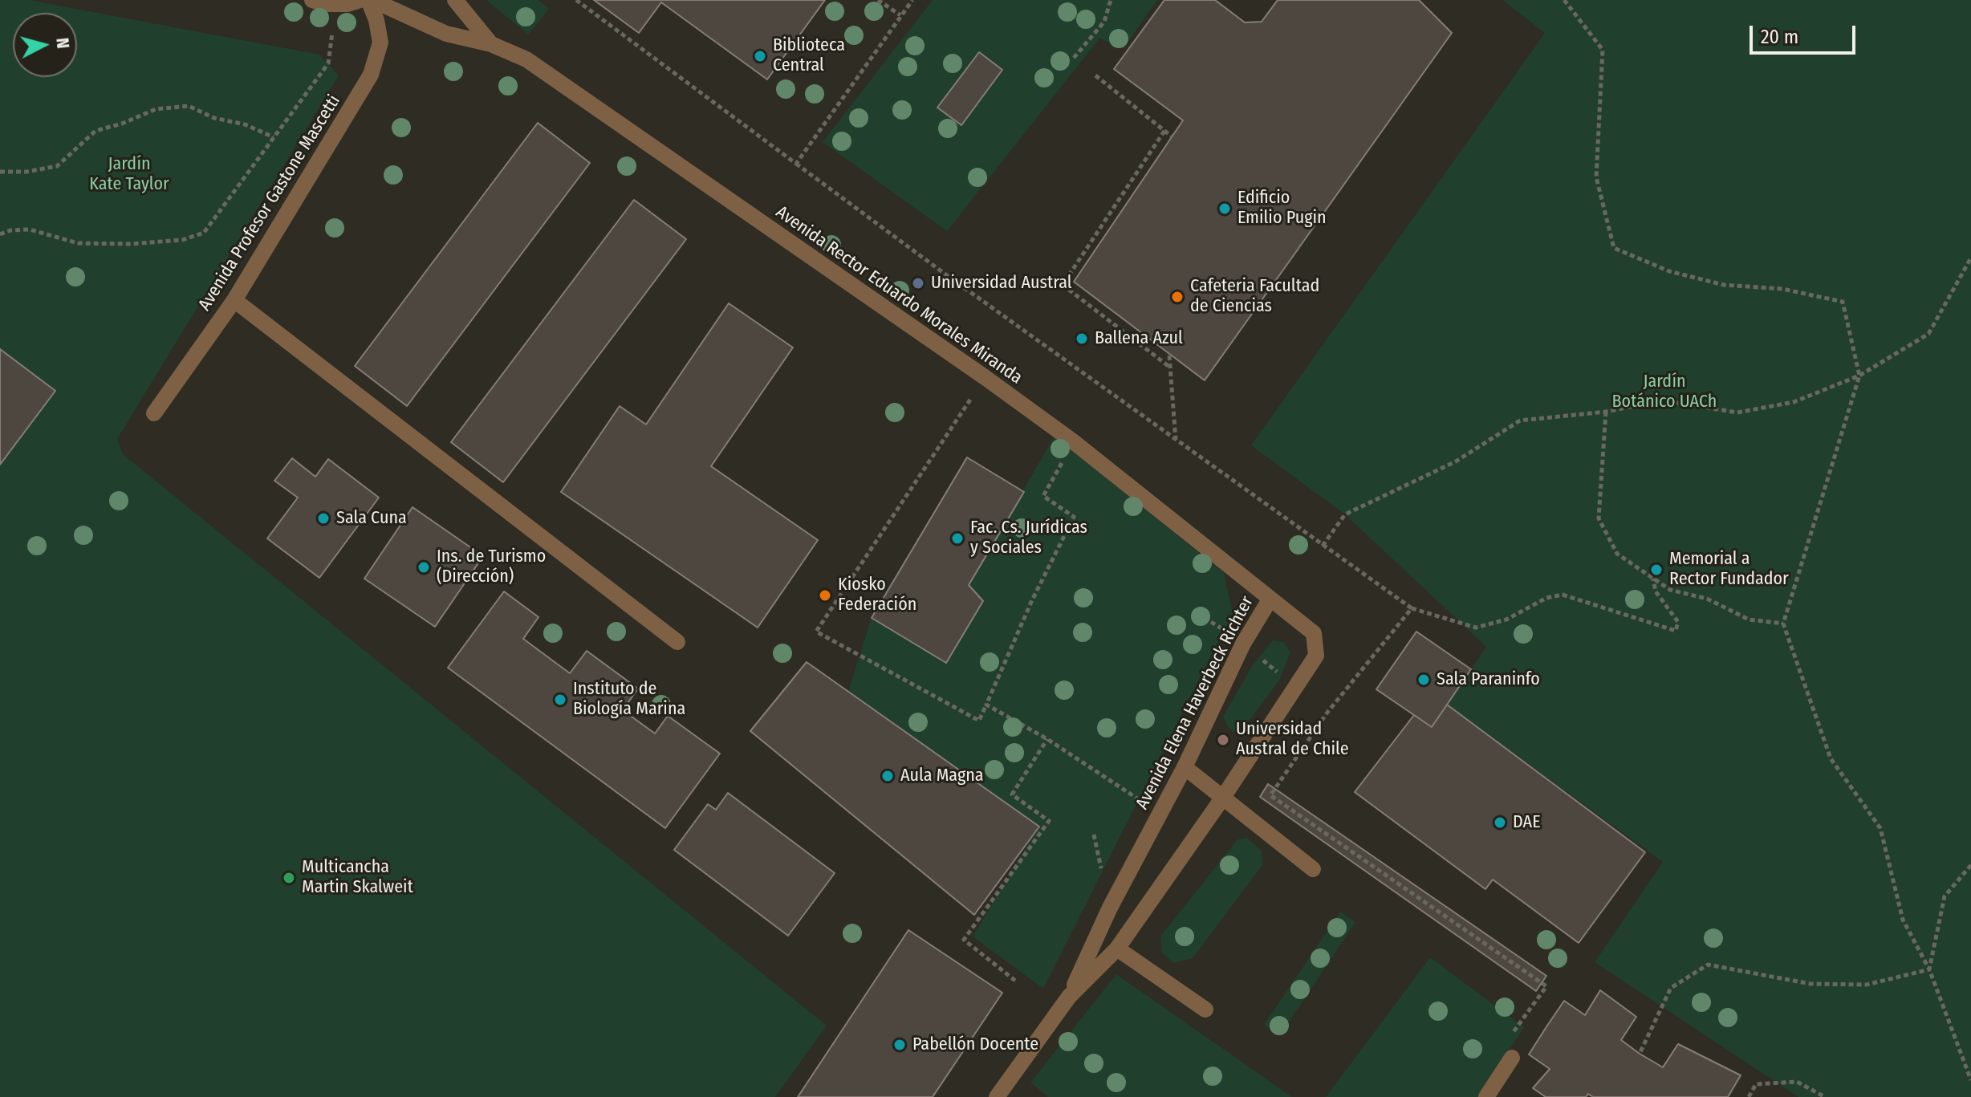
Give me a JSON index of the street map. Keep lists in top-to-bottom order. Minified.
{"streets":{"lane":["Avenida Profesor Gastone Mascetti","Avenida Rector Eduardo Morales Miranda","Avenida Elena Haverbeck Richter"]},"crossings":[["Avenida Profesor Gastone Mascetti","Avenida Rector Eduardo Morales Miranda"],["Avenida Rector Eduardo Morales Miranda","Avenida Elena Haverbeck Richter"]],"parks":["Jardín Kate Taylor","Jardín Botánico UACh"],"places":["Biblioteca Central","Edificio Emilio Pugin","Universidad Austral","Cafeteria Facultad de Ciencias","Ballena Azul","Sala Cuna","Fac. Cs. Jurídicas y Sociales","Ins. de Turismo (Dirección)","Memorial a Rector Fundador","Kiosko Federación","Sala Paraninfo","Instituto de Biología Marina","Universidad Austral de Chile","Aula Magna","DAE","Multicancha Martin Skalweit","Pabellón Docente"],"scale_bar":"20 m","north":"right"}
